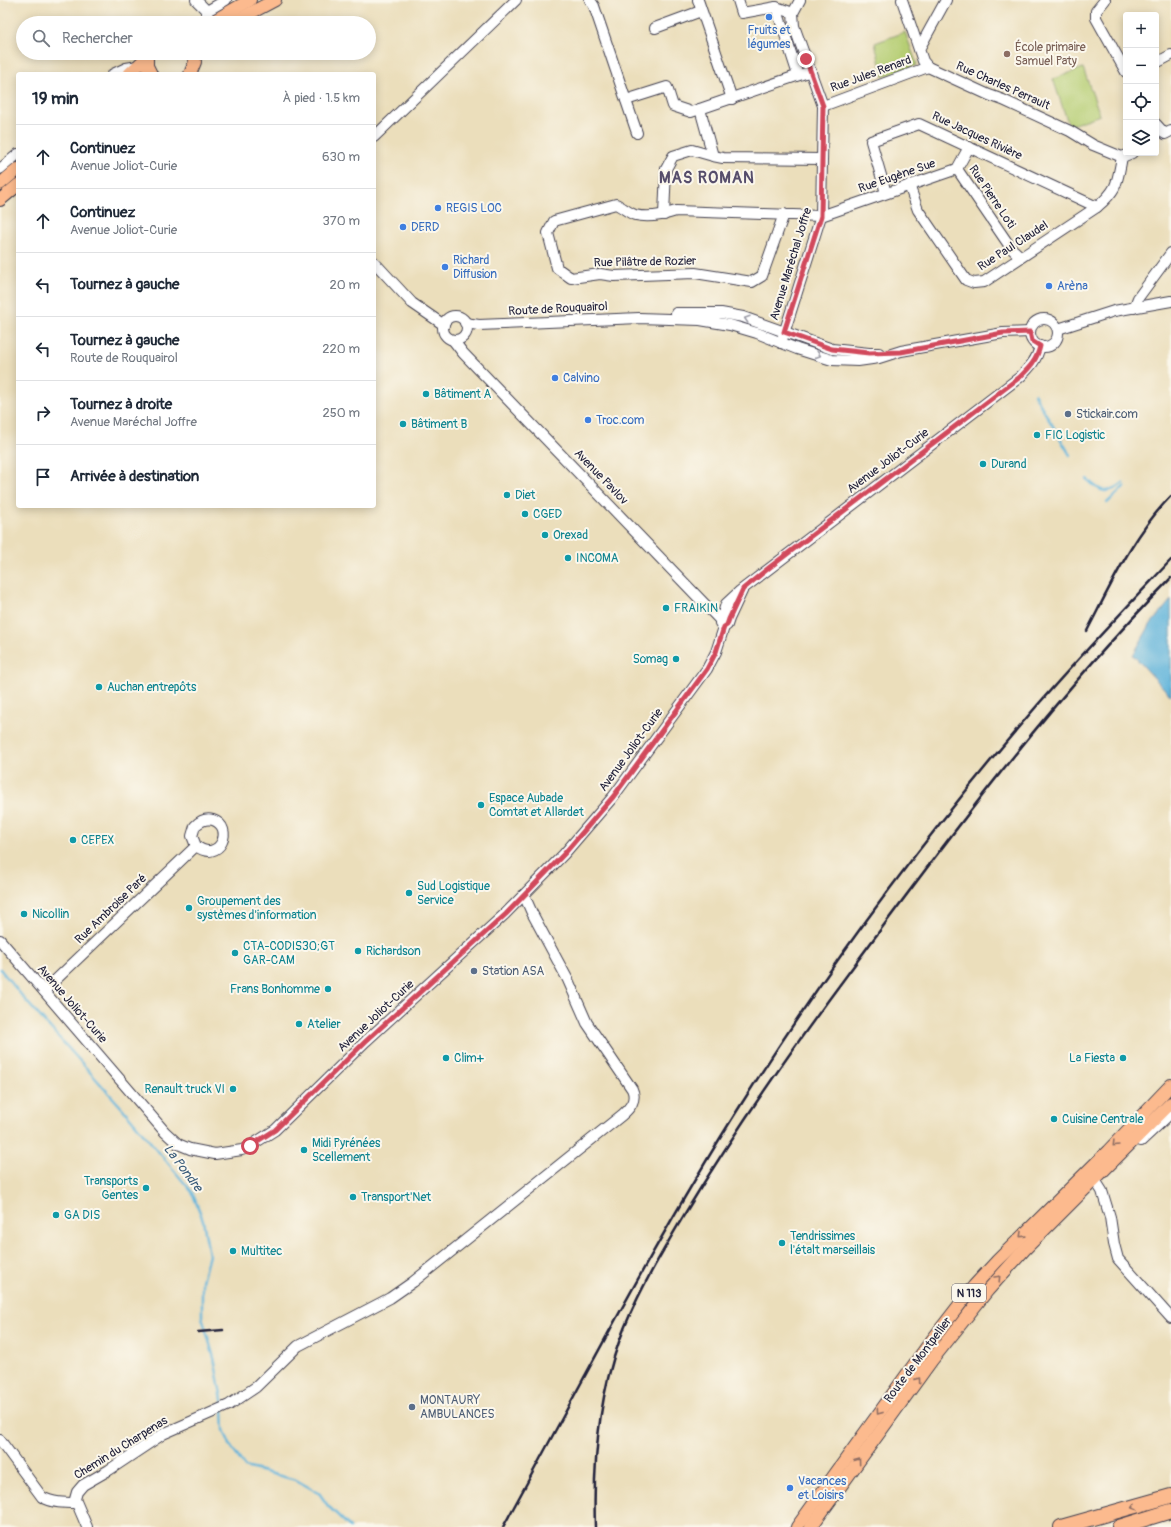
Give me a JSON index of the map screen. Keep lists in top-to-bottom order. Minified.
{"streets":{"main road":["N 113","Route de Montpellier"],"street":["Rue Jules Renard","Rue Charles Perrault","Rue Jacques Rivière","Rue Eugène Sue","Rue Pierre Loti","Rue Paul Claudel","Rue Pilâtre de Rozier","Avenue Maréchal Joffre","Route de Rouquairol","Avenue Joliot-Curie","Avenue Pavlov","Rue Ambroise Paré","Chemin du Charpenas"]},"crossings":[["Rue Jules Renard","Rue Charles Perrault"],["Rue Jules Renard","Avenue Maréchal Joffre"],["Rue Jacques Rivière","Rue Eugène Sue"],["Rue Jacques Rivière","Rue Paul Claudel"],["Rue Eugène Sue","Rue Pierre Loti"],["Rue Eugène Sue","Rue Paul Claudel"],["Rue Eugène Sue","Rue Pilâtre de Rozier"],["Rue Eugène Sue","Avenue Maréchal Joffre"],["Rue Pierre Loti","Rue Paul Claudel"],["Rue Pilâtre de Rozier","Avenue Maréchal Joffre"],["Avenue Maréchal Joffre","Route de Rouquairol"],["Route de Rouquairol","Avenue Joliot-Curie"],["Route de Rouquairol","Avenue Pavlov"],["Avenue Joliot-Curie","Avenue Pavlov"],["Avenue Joliot-Curie","Rue Ambroise Paré"],["Avenue Joliot-Curie","Chemin du Charpenas"]],"districts":["MAS ROMAN"],"water":["La Pondre"],"places":["Fruits et légumes","École primaire Samuel Paty","REGIS LOC","DERD","Richard Diffusion","Arèna","Calvino","Bâtiment A","Stickair.com","Troc.com","Bâtiment B","FIC Logistic","Durand","Diet","CGED","Orexad","INCOMA","FRAIKIN","Somag","Auchan entrepôts","Espace Aubade Comtat et Allardet","CEPEX","Sud Logistique Service","Groupement des systèmes d'information","Nicollin","Richardson","CTA-CODIS30;GT GAR-CAM","Station ASA","Frans Bonhomme","Atelier","Clim+","La Fiesta","Renault truck VI","Cuisine Centrale","Midi Pyrénées Scellement","Transports Gentes","Transport'Net","GA DIS","Tendrissimes l'étalt marseillais","Multitec","MONTAURY AMBULANCES","Vacances et Loisirs"],"page":{"map_buttons":["+","−"],"search":"Rechercher","heading":["19 min","À pied · 1.5 km"],"list":[["Continuez","Avenue Joliot-Curie","630 m"],["Continuez","Avenue Joliot-Curie","370 m"],["Tournez à gauche","20 m"],["Tournez à gauche","Route de Rouquairol","220 m"],["Tournez à droite","Avenue Maréchal Joffre","250 m"],"Arrivée à destination"]}}
